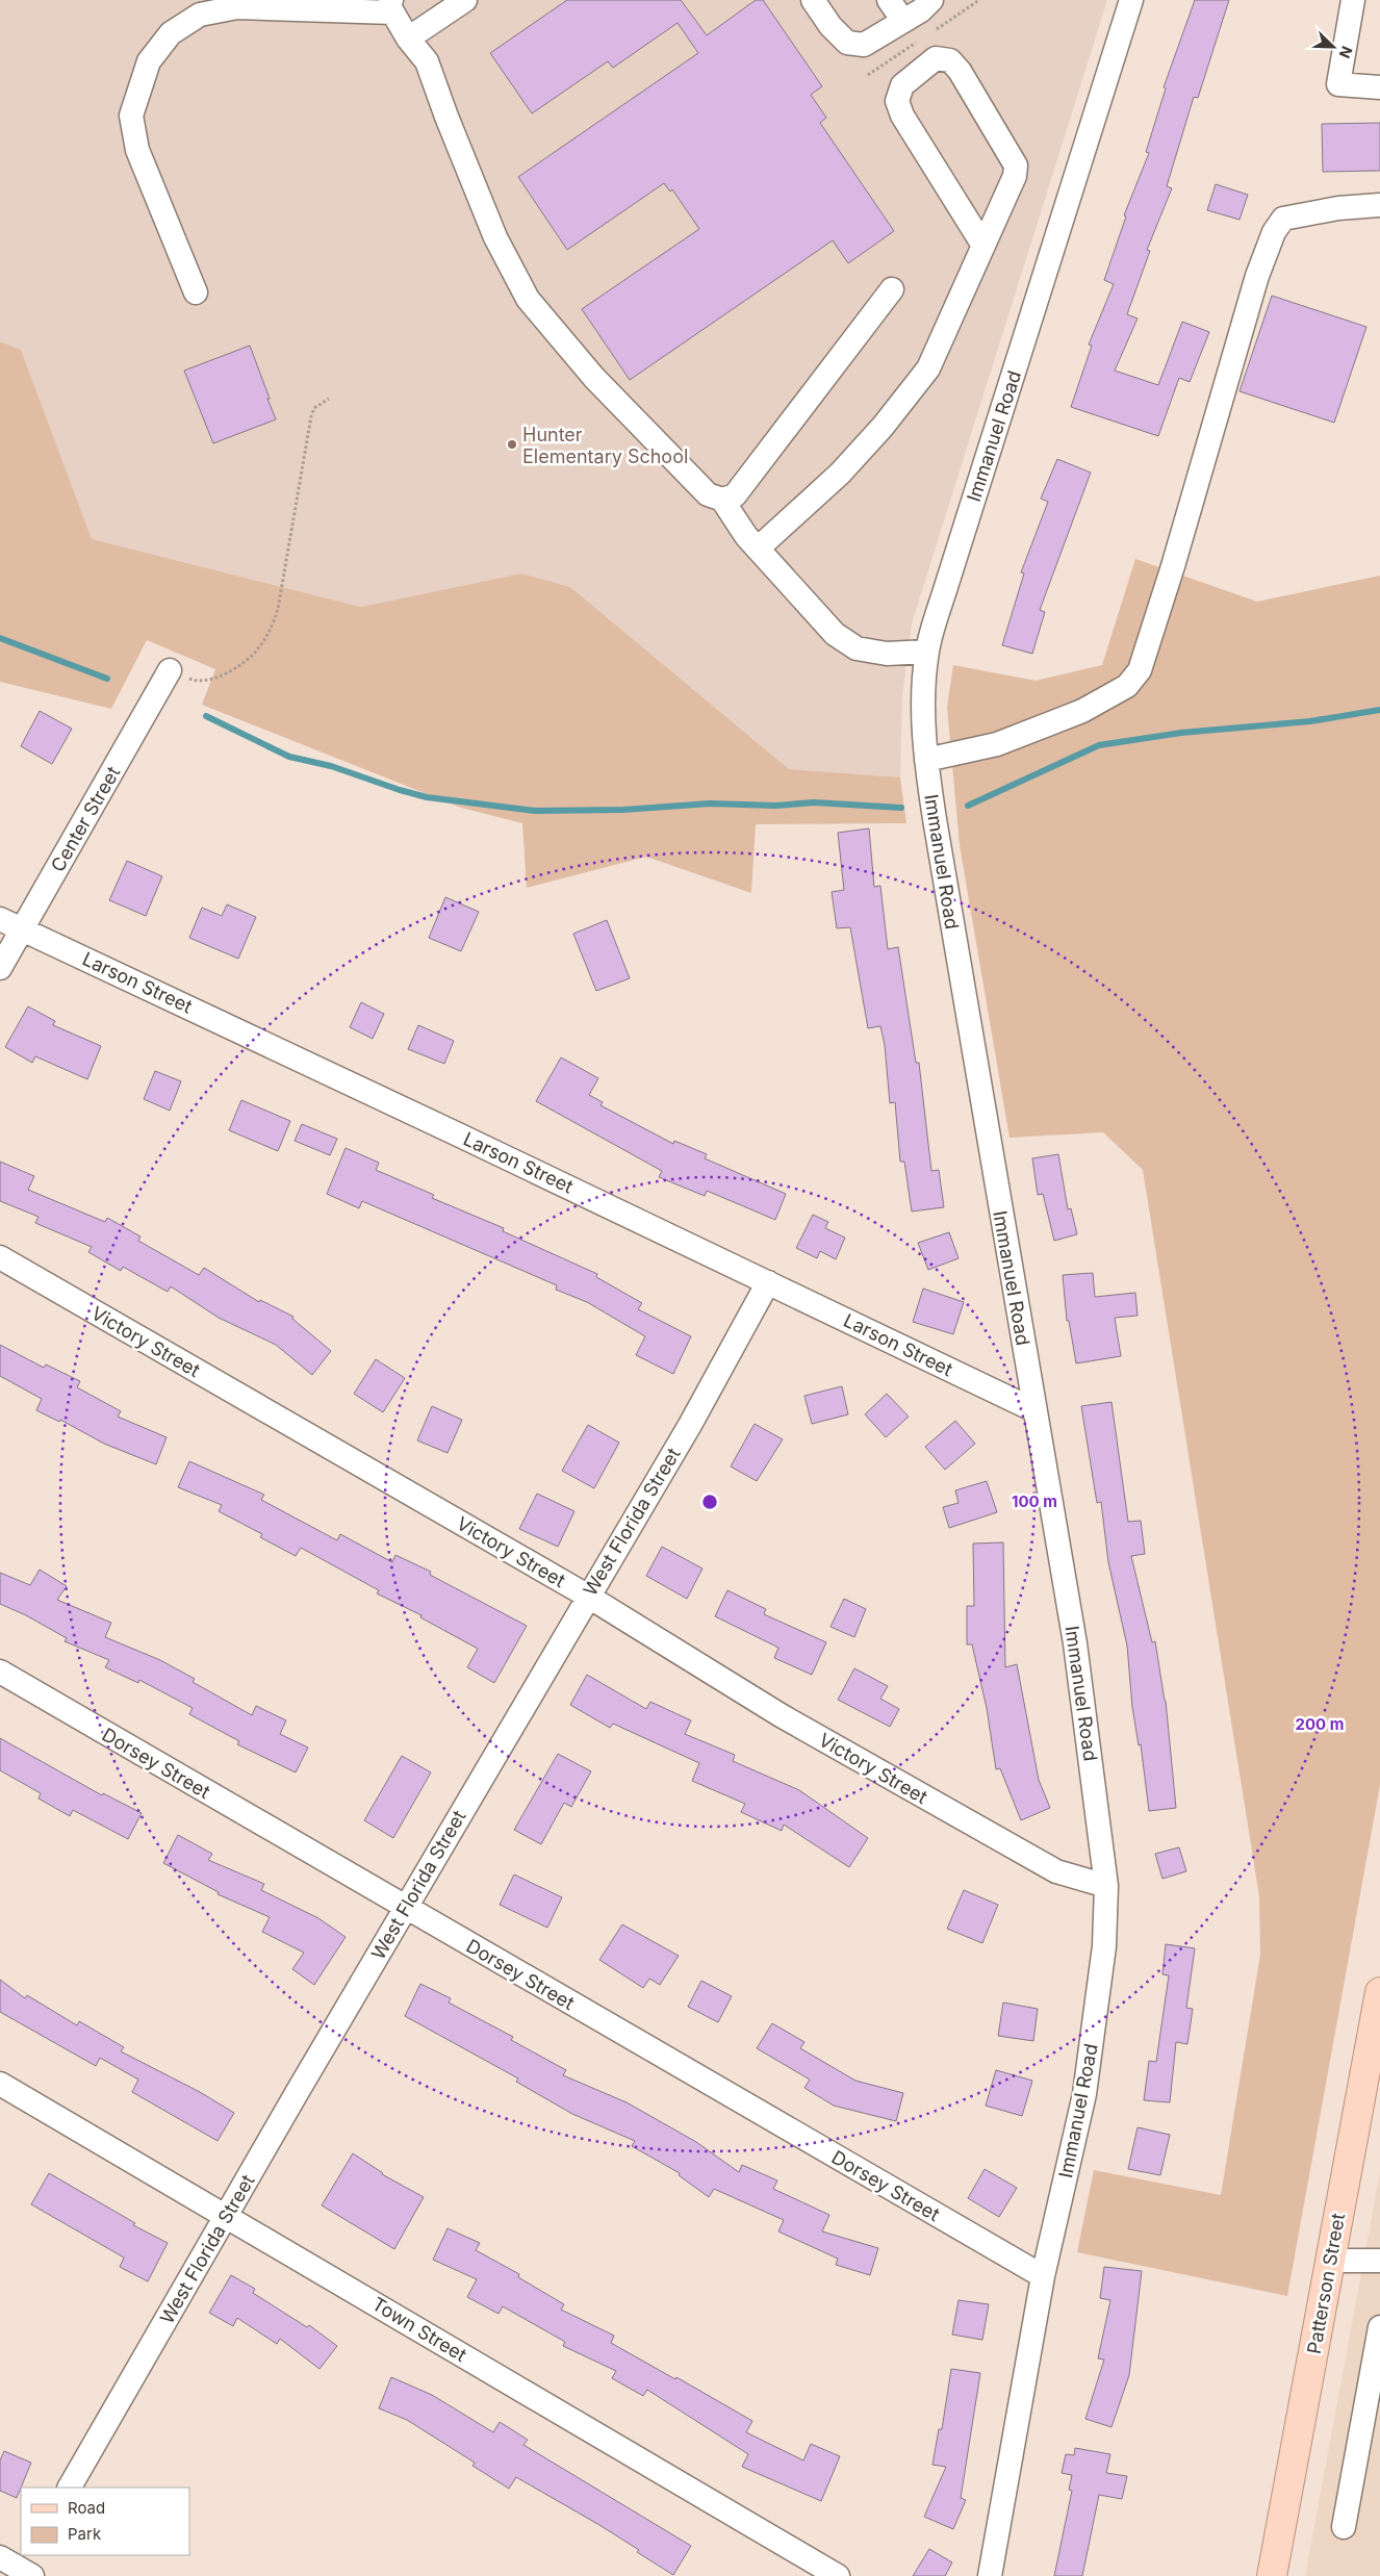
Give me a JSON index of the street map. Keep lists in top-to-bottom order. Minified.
{"streets":{"main road":["Patterson Street"],"street":["Immanuel Road","Center Street","Larson Street","Victory Street","West Florida Street","Dorsey Street","Town Street"]},"crossings":[["Immanuel Road","Larson Street"],["Immanuel Road","Victory Street"],["Immanuel Road","Dorsey Street"],["Center Street","Larson Street"],["Larson Street","West Florida Street"],["Victory Street","West Florida Street"],["West Florida Street","Dorsey Street"],["West Florida Street","Town Street"]],"places":["Hunter Elementary School"],"legend":["Road","Park"],"north":"bottom right","rings":["100 m","200 m"]}
